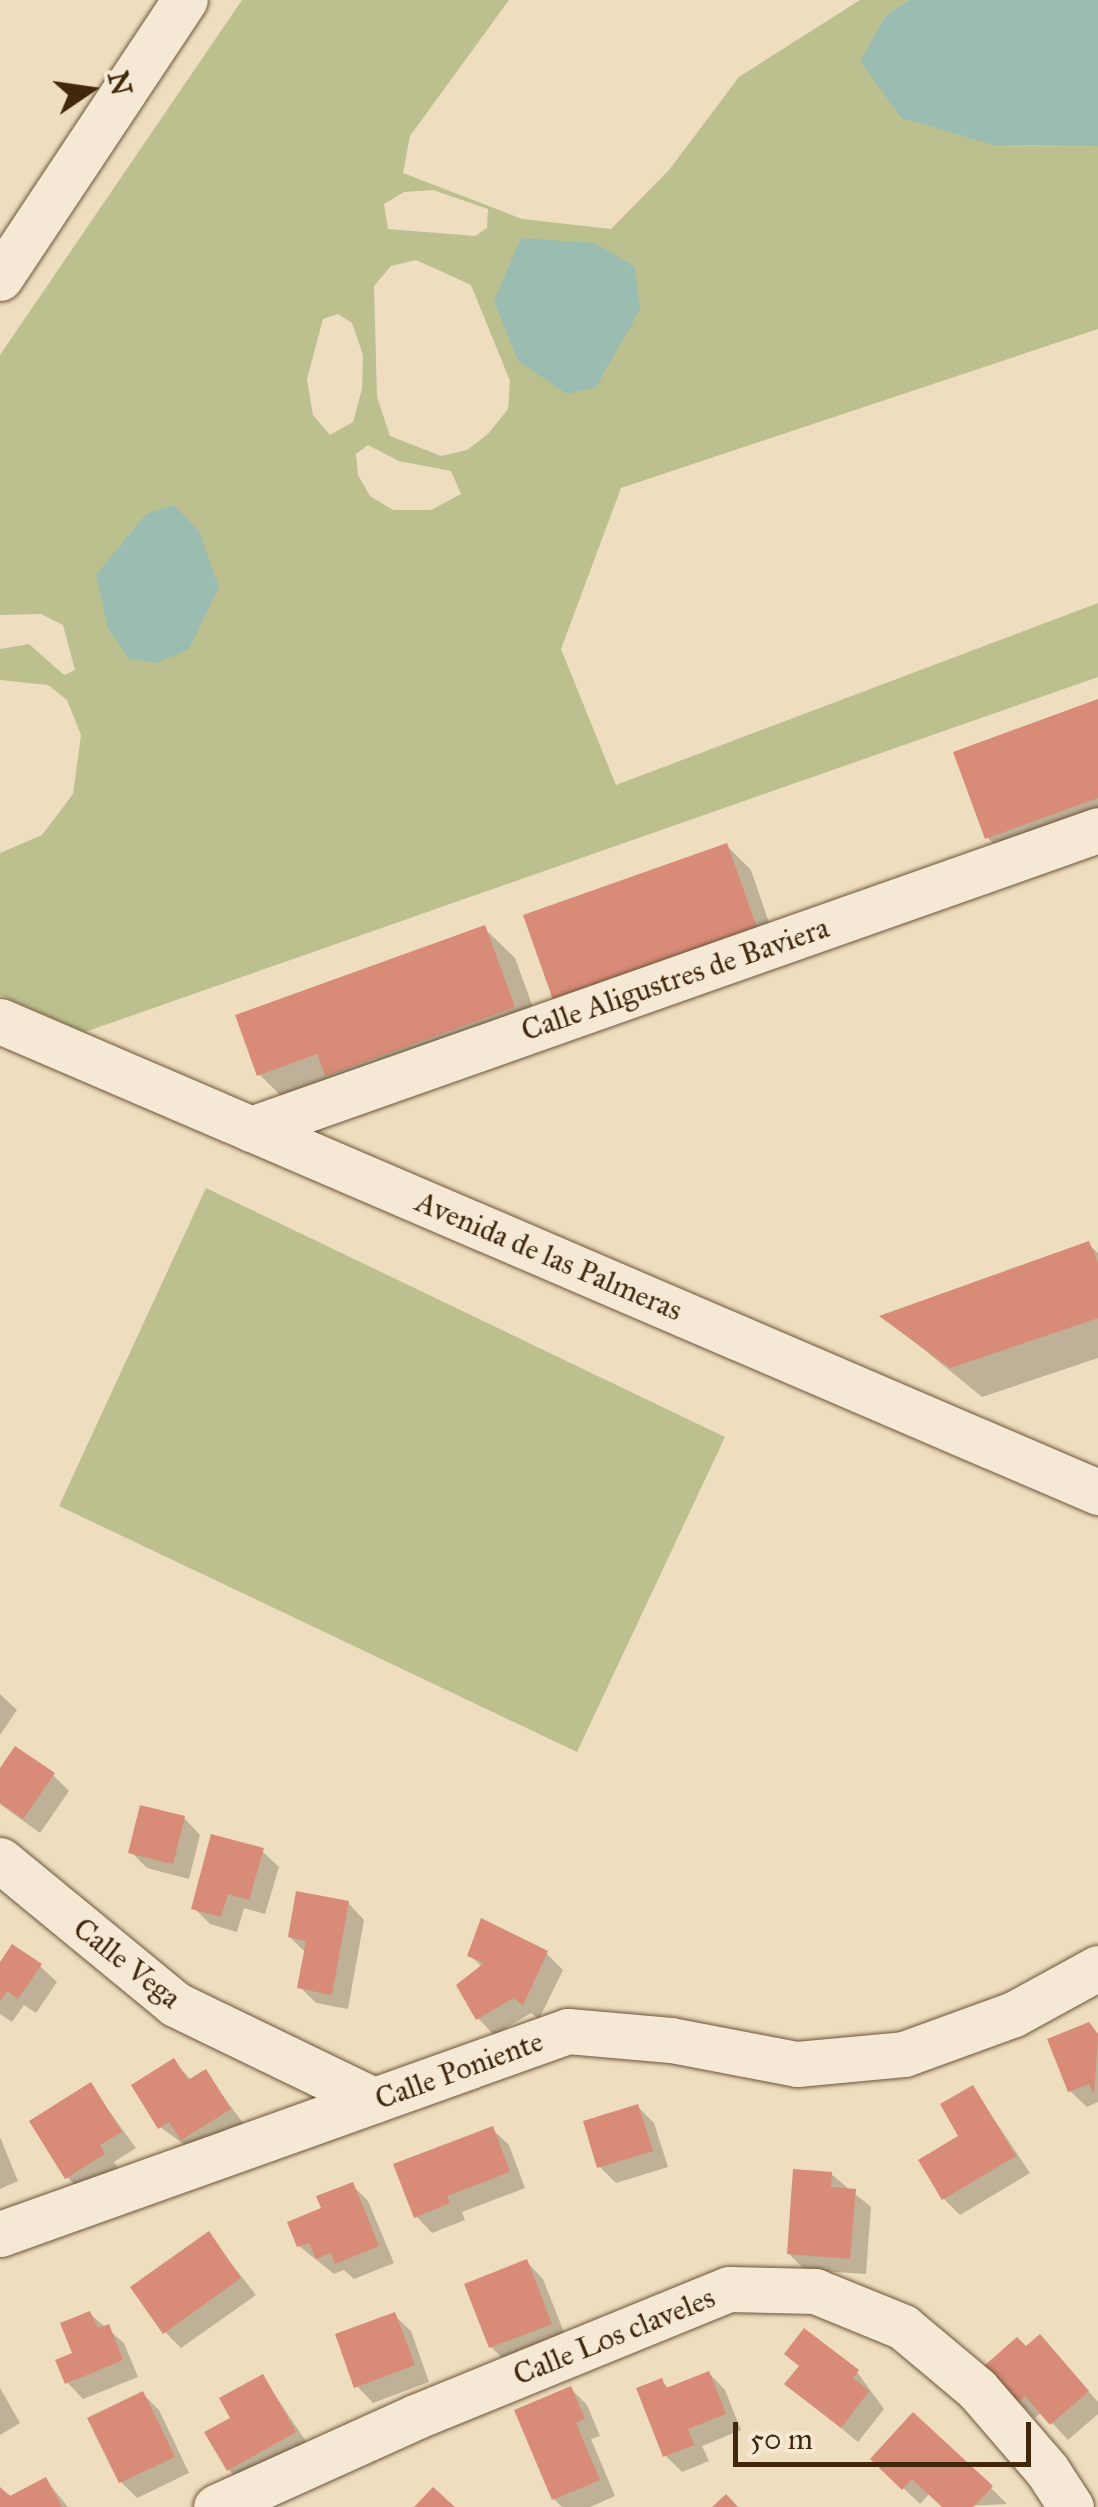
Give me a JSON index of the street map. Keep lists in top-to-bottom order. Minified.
{"streets":{"street":["Calle Aligustres de Baviera","Avenida de las Palmeras","Calle Vega","Calle Poniente","Calle Los claveles"]},"crossings":[["Calle Aligustres de Baviera","Avenida de las Palmeras"],["Calle Vega","Calle Poniente"]],"scale_bar":"50 m","north":"right"}
